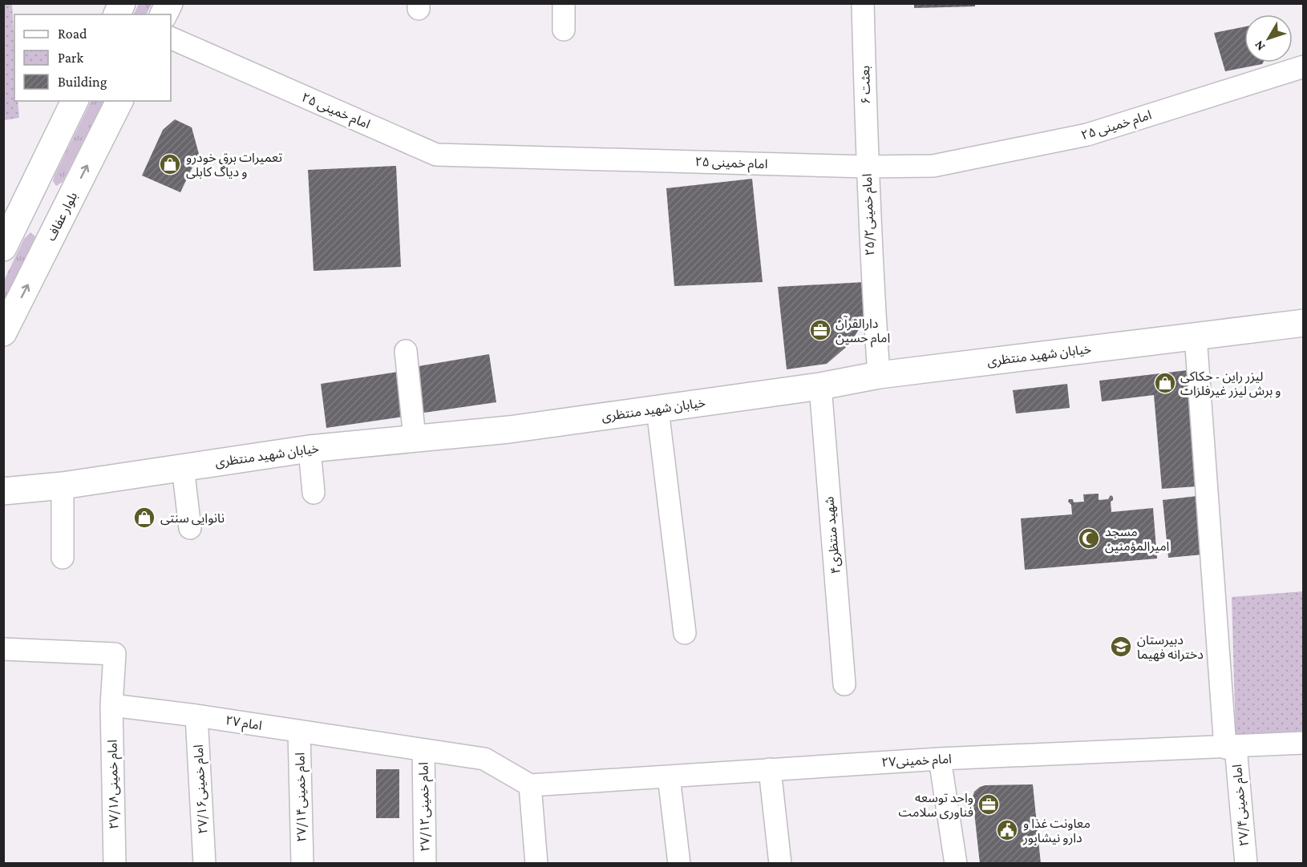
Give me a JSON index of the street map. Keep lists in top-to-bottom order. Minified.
{"streets":{"street":["بعثت ۶","امام خمینی ۲۵","امام خمینی۲۵/۲","بلوار عفاف","خیابان شهید منتظری","شهید منتظری۴","امام ۲۷","امام خمینی۲۷","امام خمینی۲۷/۱۸","امام خمینی۲۷/۱۶","امام خمینی۲۷/۱۴","امام خمینی۲۷/۴","امام خمینی۲۷/۱۲"]},"crossings":[["بعثت ۶","امام خمینی ۲۵"],["بعثت ۶","امام خمینی۲۵/۲"],["امام خمینی ۲۵","امام خمینی۲۵/۲"],["امام خمینی۲۵/۲","خیابان شهید منتظری"],["خیابان شهید منتظری","شهید منتظری۴"],["خیابان شهید منتظری","امام خمینی۲۷/۴"],["امام ۲۷","امام خمینی۲۷"],["امام ۲۷","امام خمینی۲۷/۱۸"],["امام ۲۷","امام خمینی۲۷/۱۶"],["امام ۲۷","امام خمینی۲۷/۱۴"],["امام ۲۷","امام خمینی۲۷/۱۲"],["امام خمینی۲۷","امام خمینی۲۷/۴"]],"places":{"shop":["تعمیرات برق خودرو و دیاگ کابلی","لیزر راین - حکاکی و برش لیزر غیرفلزات","نانوایی سنتی"],"office":["دارالقرآن امام حسین","واحد توسعه فناوری سلامت"],"mosque":["مسجد امیرالمؤمنین"],"school or university":["دبیرستان دخترانه فهیما"],"public building":["معاونت غذا و دارو نیشابور"]},"legend":["Road","Park","Building"],"north":"bottom left"}
